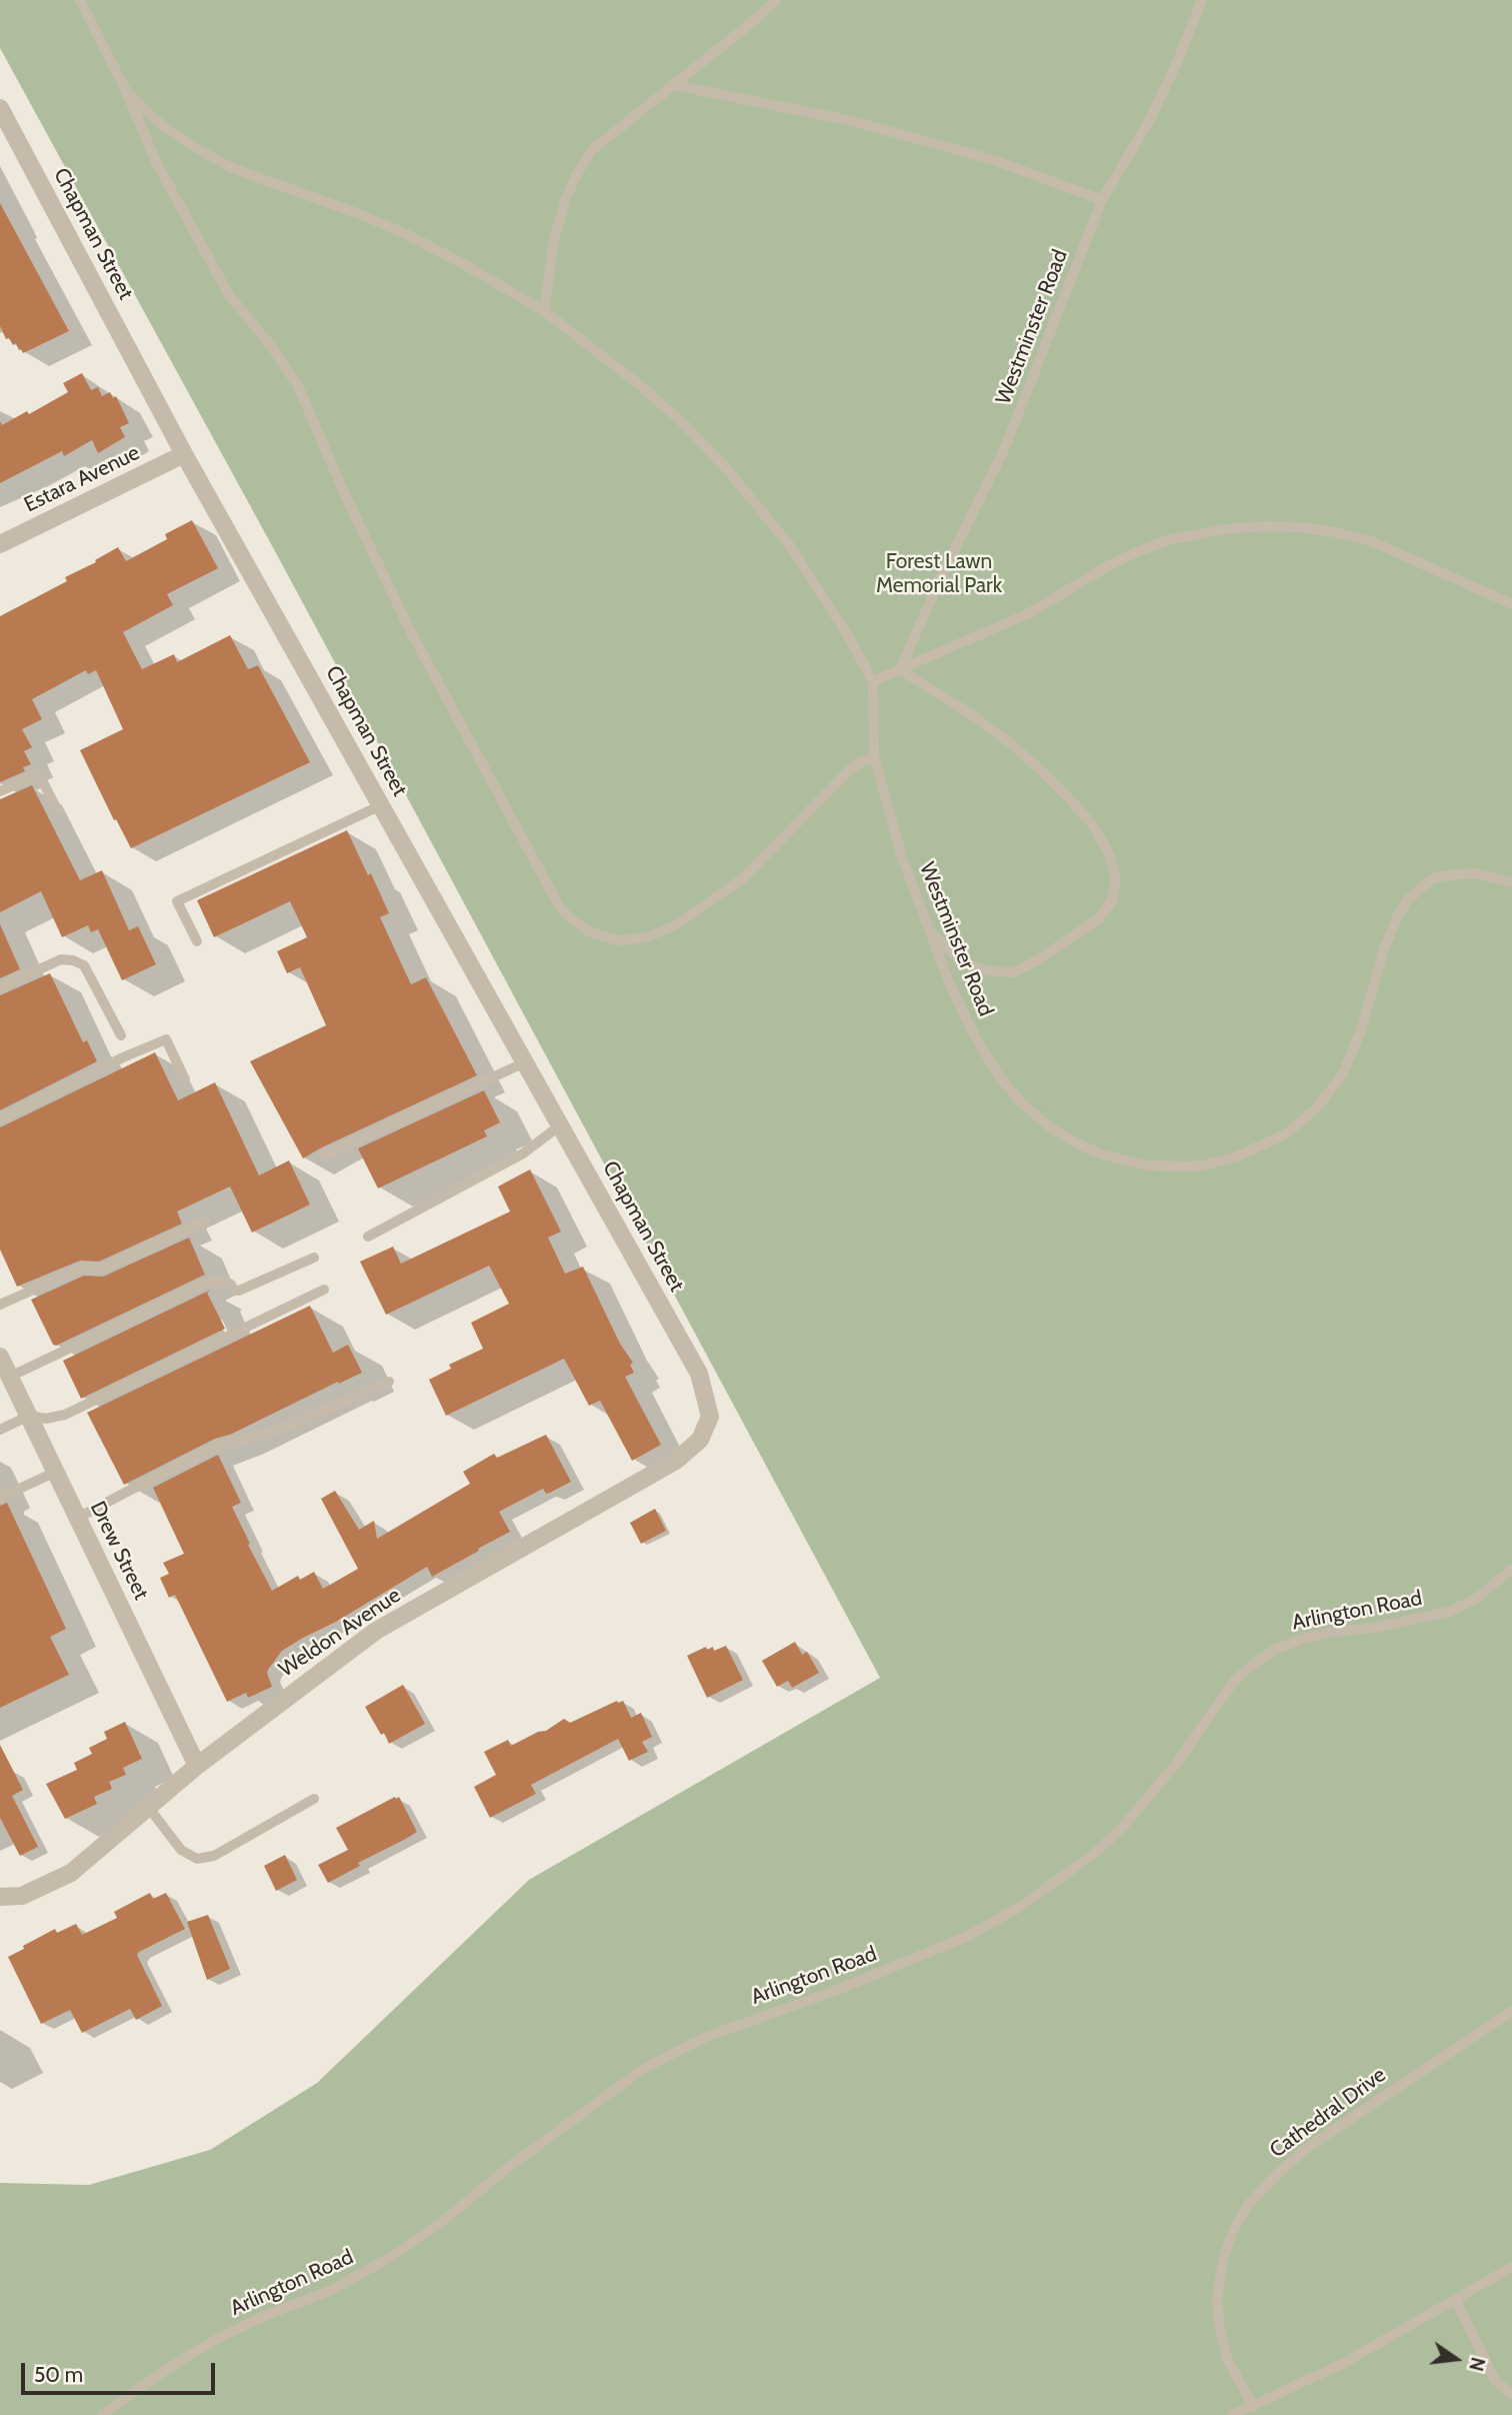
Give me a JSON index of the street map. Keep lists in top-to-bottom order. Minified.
{"streets":{"street":["Chapman Street","Estara Avenue","Drew Street","Weldon Avenue"],"lane":["Westminster Road","Arlington Road","Cathedral Drive"]},"crossings":[["Chapman Street","Estara Avenue"],["Chapman Street","Weldon Avenue"],["Drew Street","Weldon Avenue"]],"parks":["Forest Lawn Memorial Park"],"scale_bar":"50 m","north":"right"}
